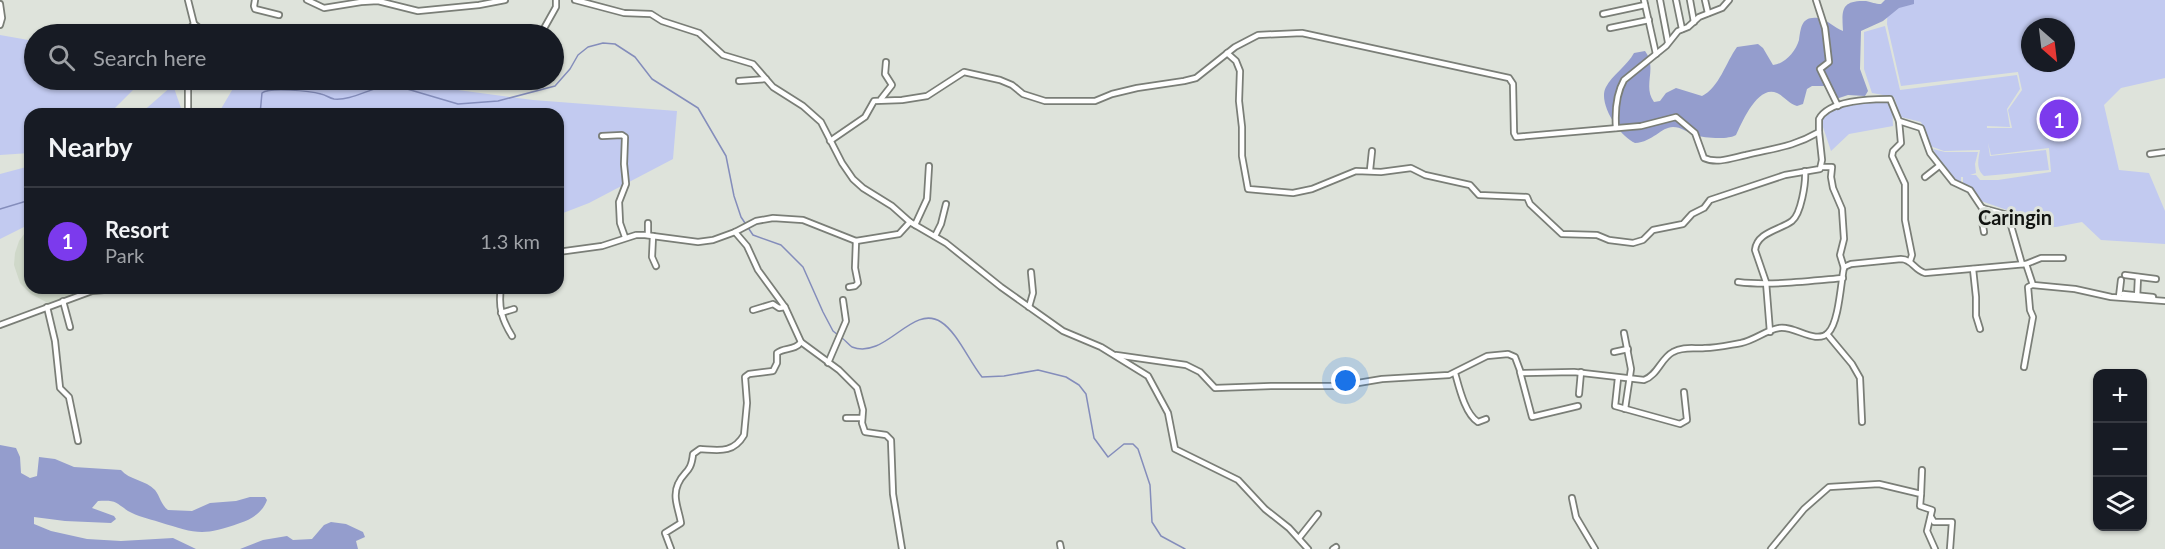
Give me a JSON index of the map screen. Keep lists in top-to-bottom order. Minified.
{"districts":["Caringin"],"north":"bottom right","page":{"search":"Search here","pins":"1","heading":"Nearby","list":[{"mark":"1","name":"Resort","note":"Park","value":"1.3 km"}],"map_buttons":["+","−"]}}
